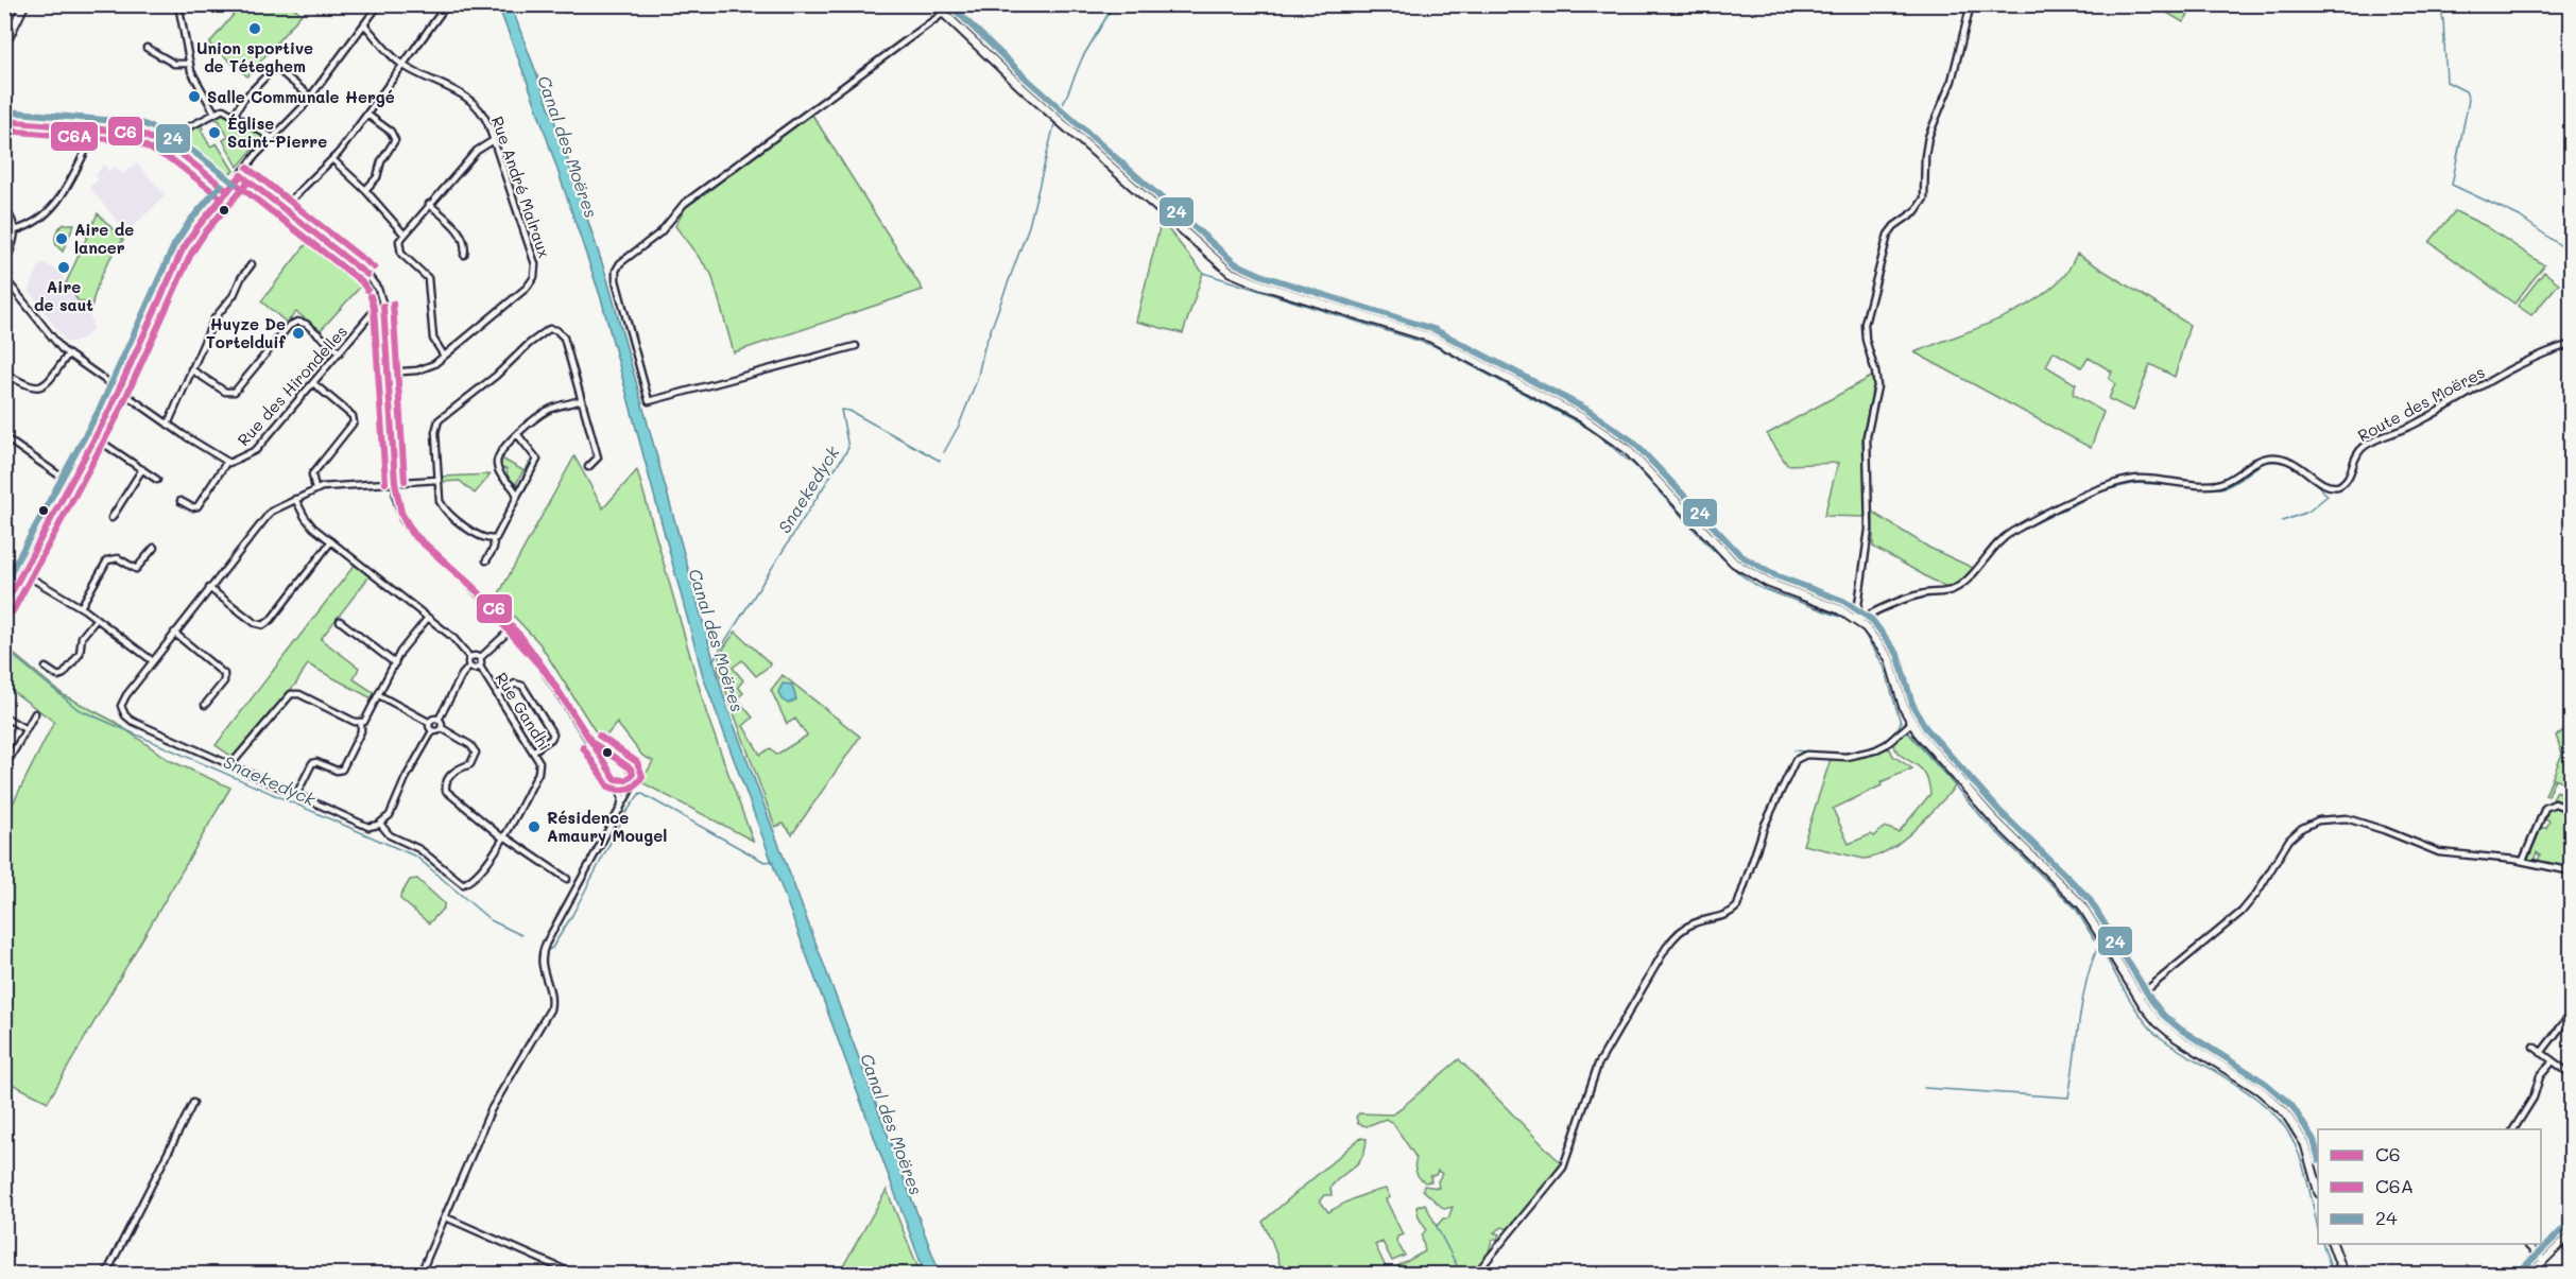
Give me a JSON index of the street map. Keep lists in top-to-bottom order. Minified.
{"streets":{"street":["Rue André Malraux","Rue des Hirondelles","Route des Moëres","Rue Gandhi"]},"water":["Canal des Moëres","Snaekedyck"],"places":["Union sportive de Téteghem","Salle Communale Hergé","Église Saint-Pierre","Aire de lancer","Aire de saut","Huyze De Tortelduif","Résidence Amaury Mougel"],"lines":["transit line 24","transit line C6","transit line C6A"],"legend":["C6","C6A","24"]}
